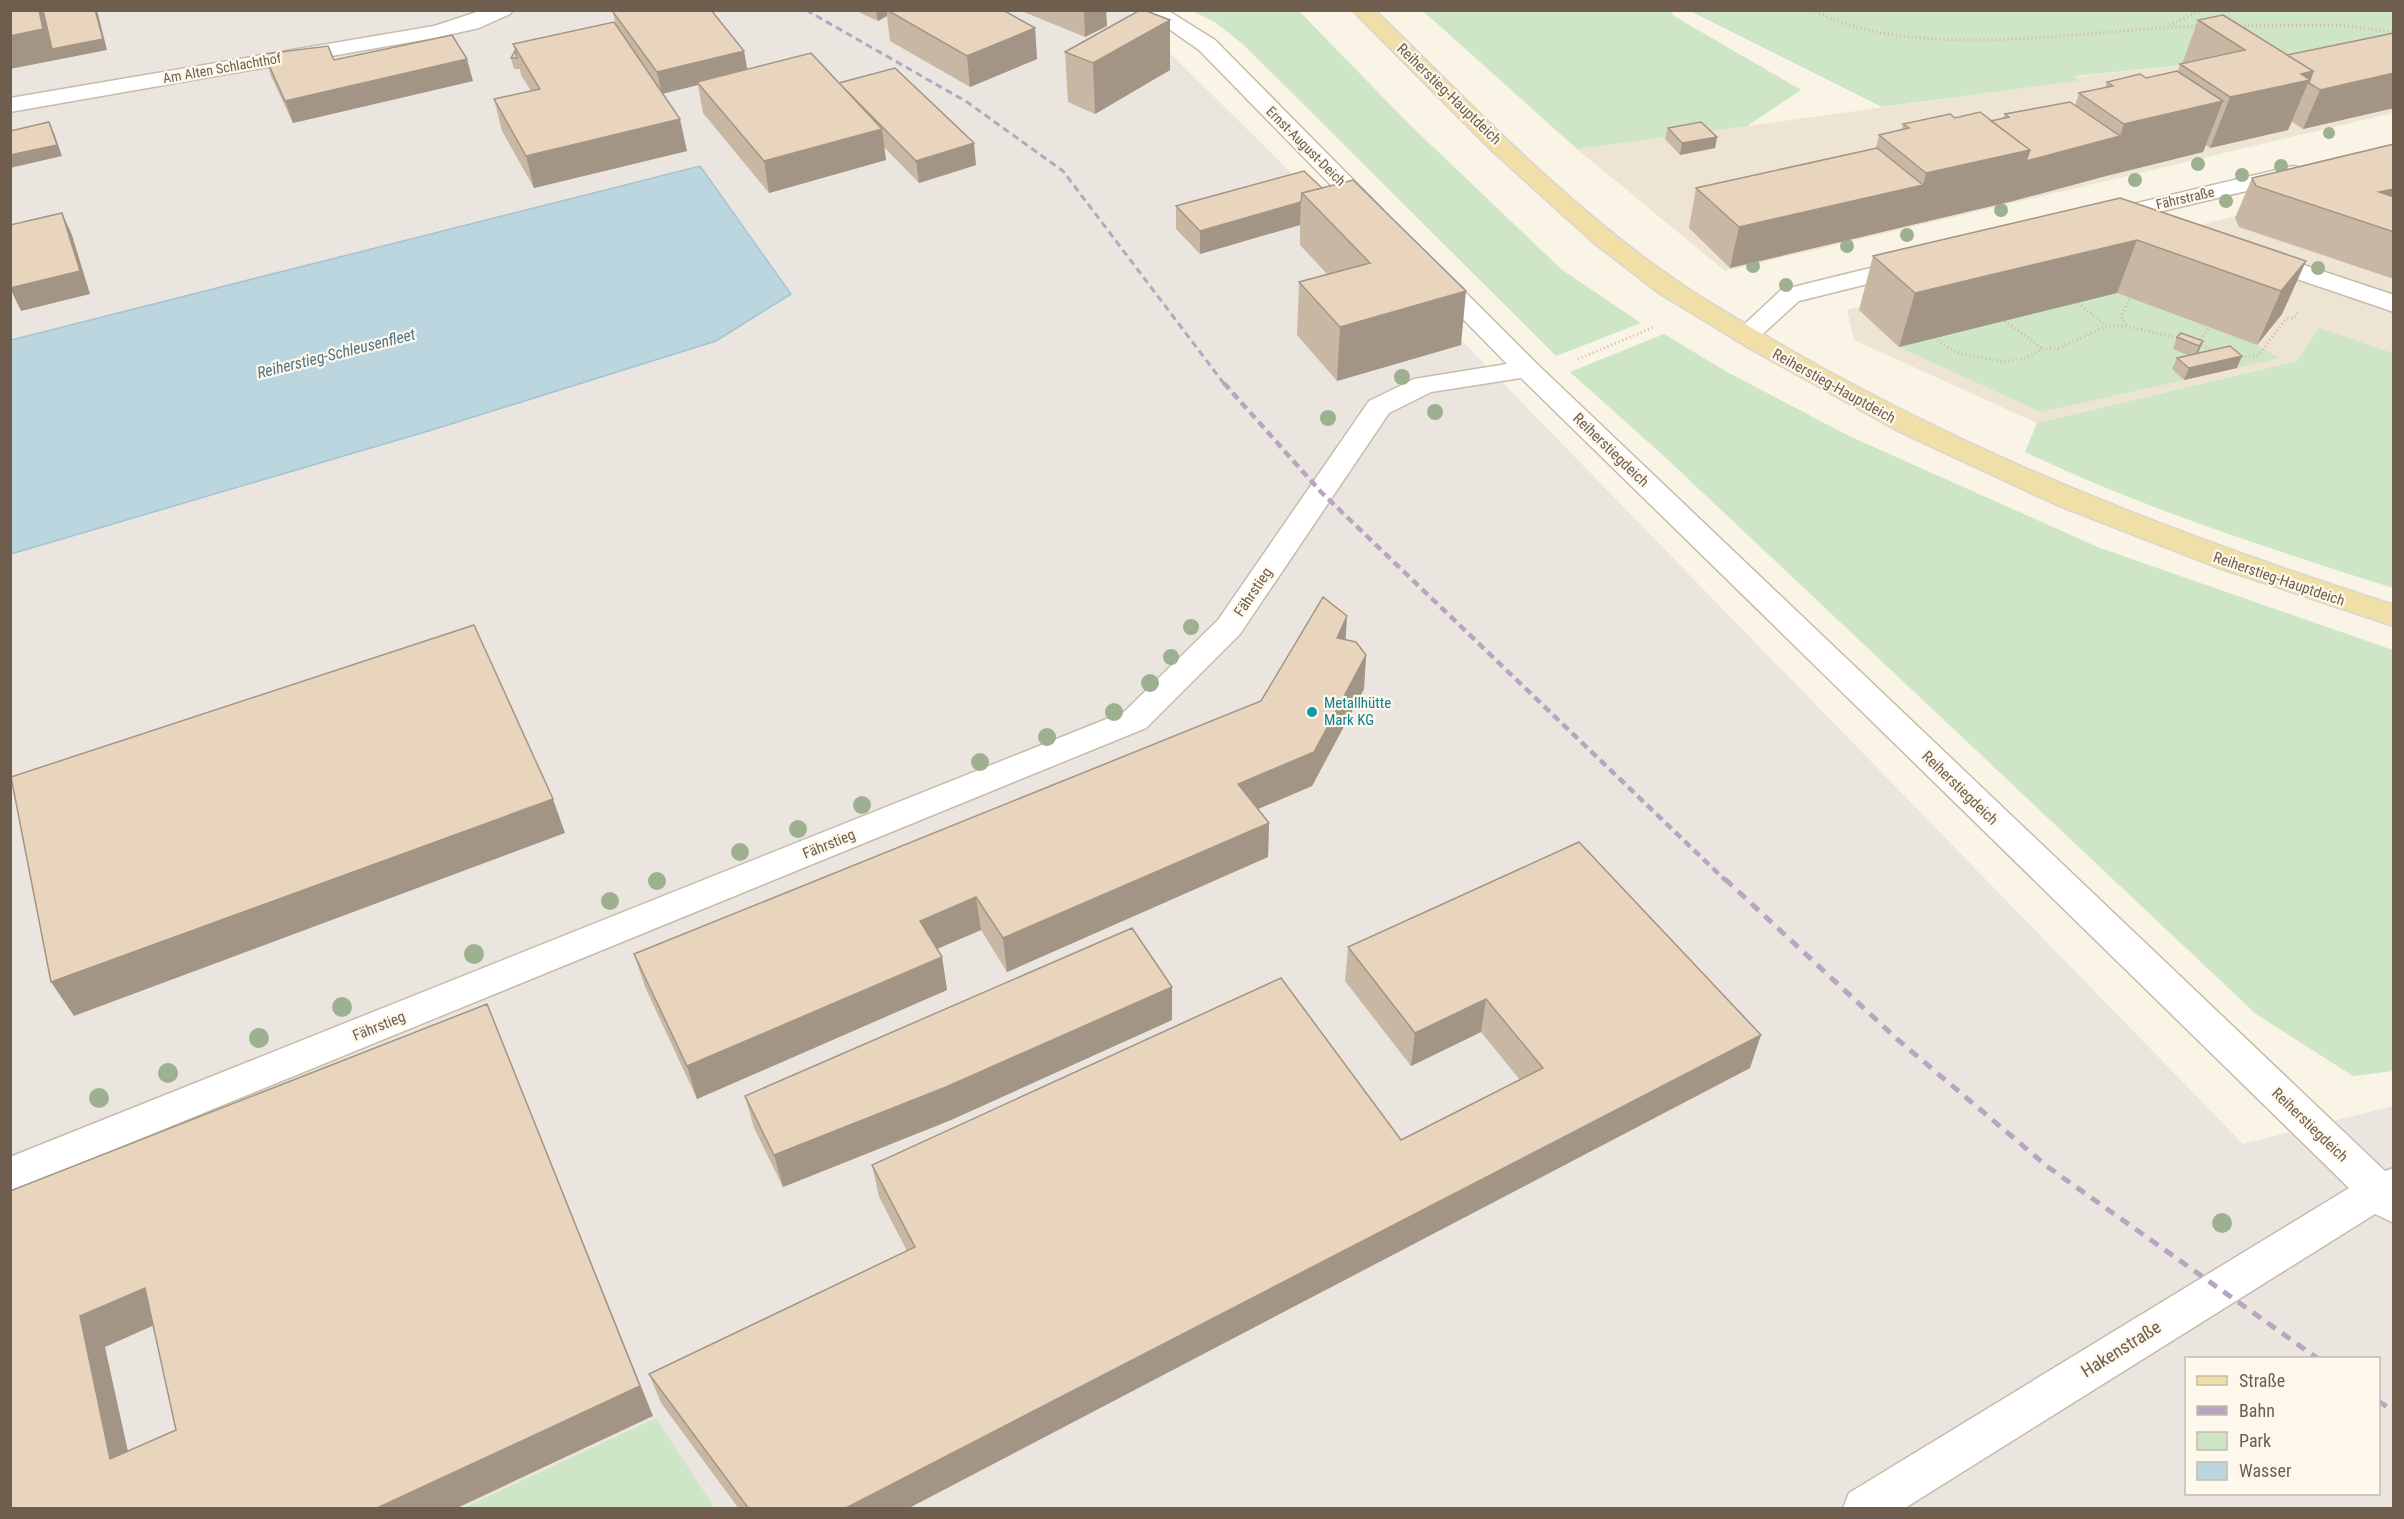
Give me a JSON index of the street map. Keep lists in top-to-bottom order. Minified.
{"streets":{"main road":["Reiherstieg-Hauptdeich"],"street":["Am Alten Schlachthof","Ernst-August-Deich","Fährstraße","Reiherstiegdeich","Fährstieg","Hakenstraße"]},"crossings":[["Reiherstiegdeich","Fährstieg"],["Reiherstiegdeich","Hakenstraße"]],"water":["Reiherstieg-Schleusenfleet"],"places":["Metallhütte Mark KG"],"legend":["Straße","Bahn","Park","Wasser"]}
